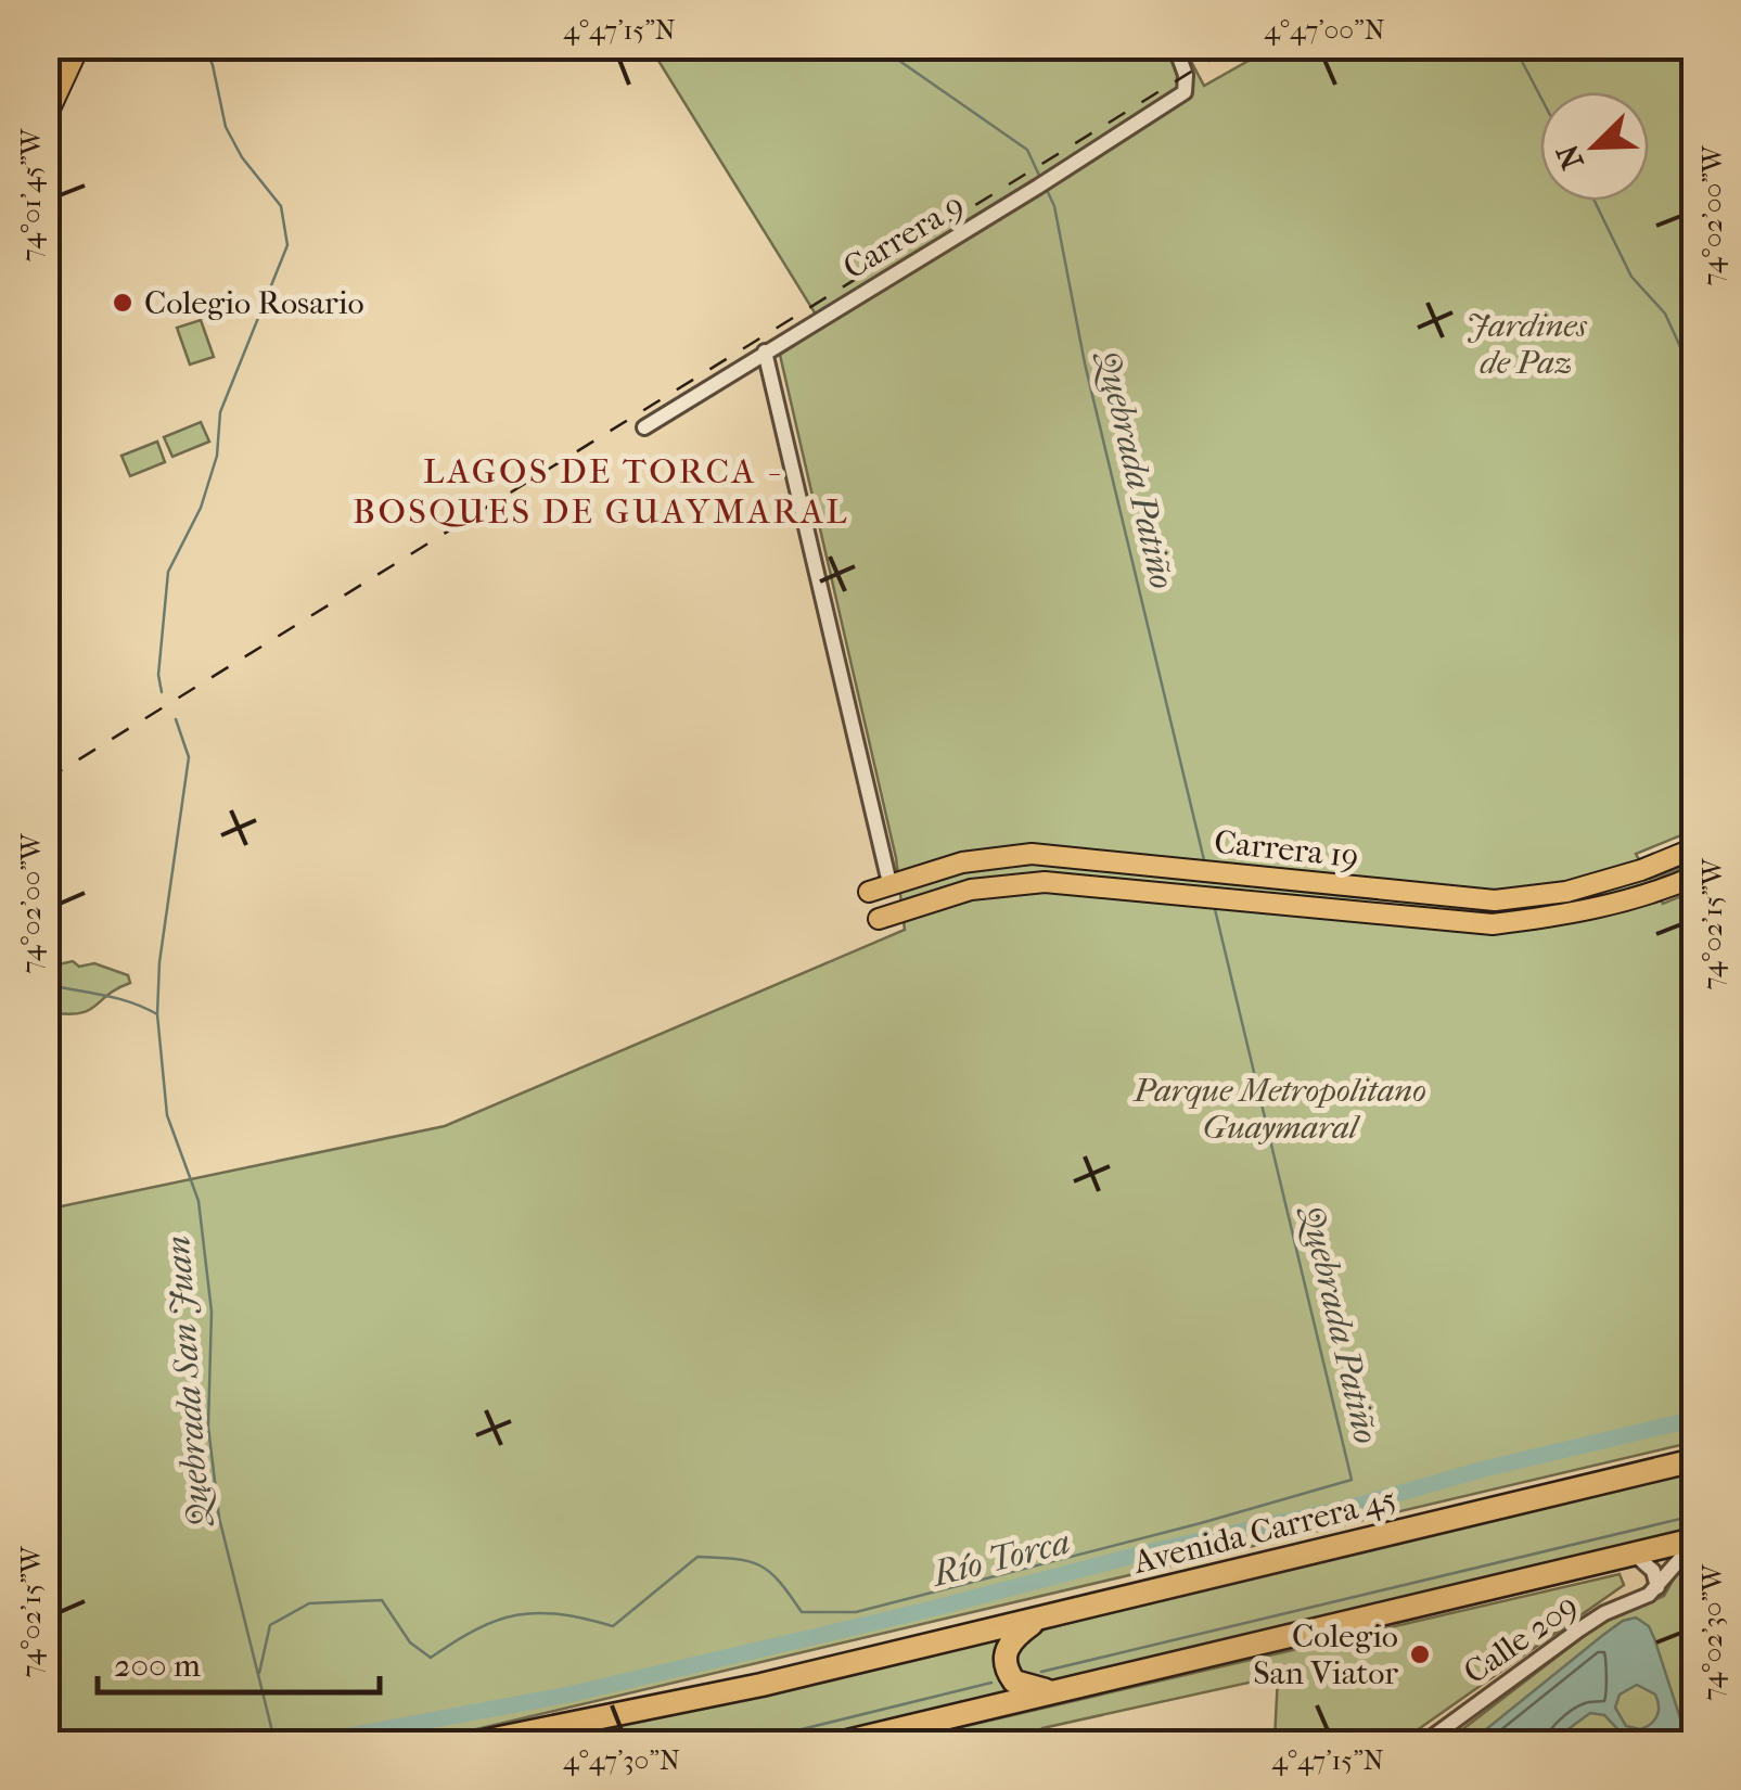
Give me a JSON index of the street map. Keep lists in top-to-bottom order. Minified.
{"streets":{"highway":["Avenida Carrera 45"],"main road":["Carrera 19"],"street":["Carrera 9","Calle 209"]},"districts":["LAGOS DE TORCA - BOSQUES DE GUAYMARAL"],"water":["Quebrada Patiño","Quebrada San Juan","Río Torca"],"parks":["Jardines de Paz","Parque Metropolitano Guaymaral"],"places":["Colegio Rosario","Colegio San Viator"],"scale_bar":"200 m","north":"bottom left","coordinates":["4°47'15\"N","4°47'00\"N","74°01'45\"W","74°02'00\"W","74°02'15\"W","74°02'30\"W","4°47'30\"N"]}
